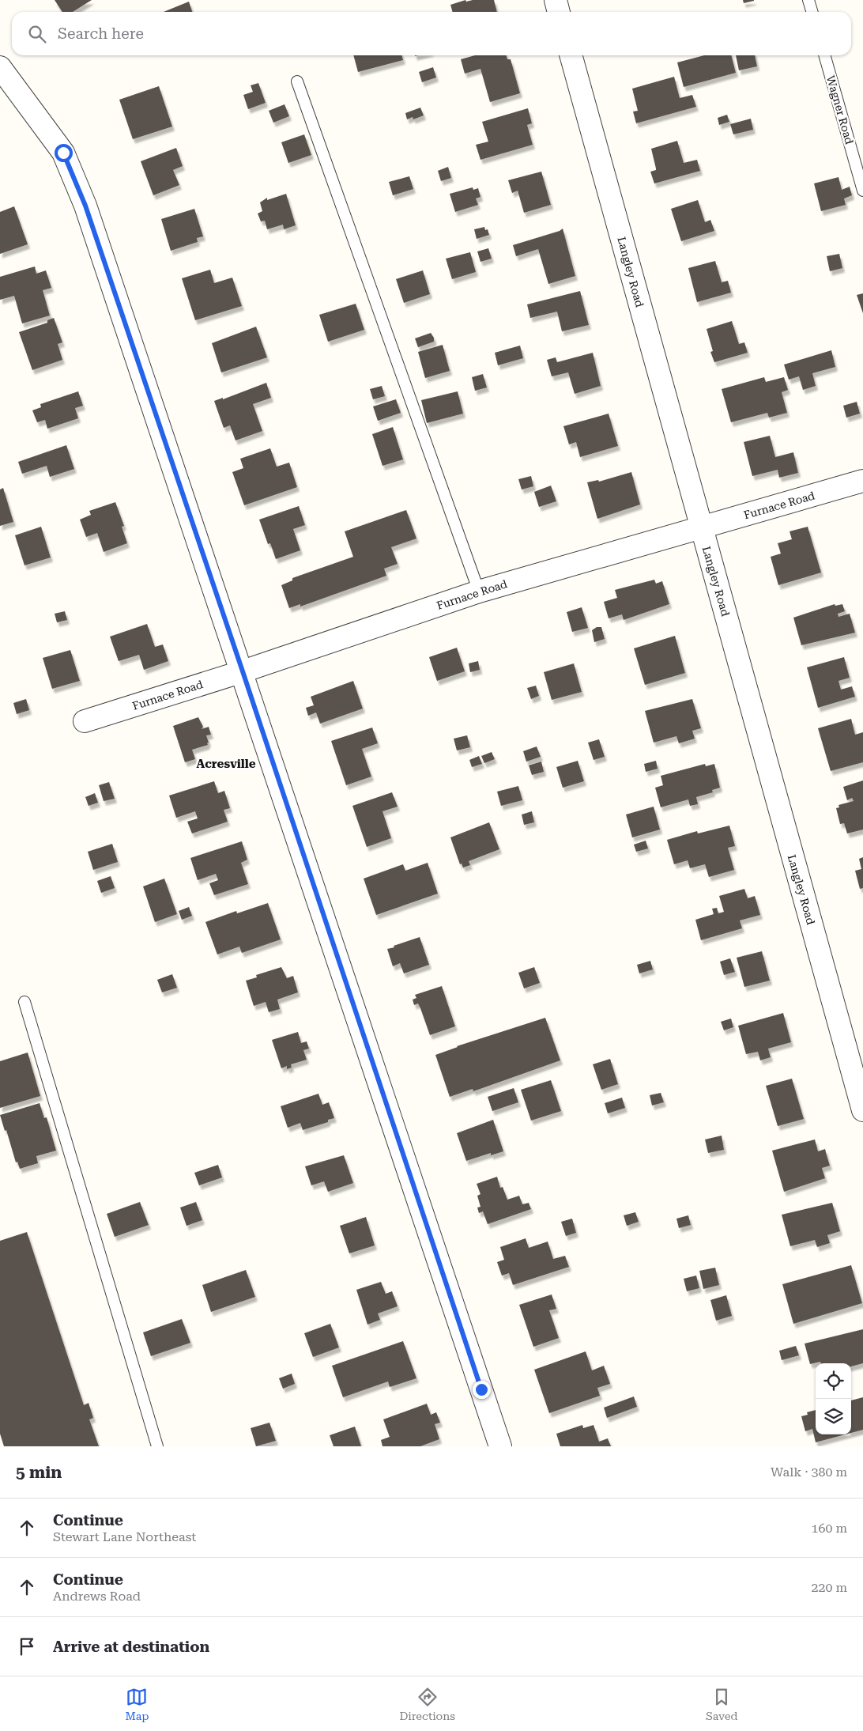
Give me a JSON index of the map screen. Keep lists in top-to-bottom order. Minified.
{"streets":{"street":["Langley Road","Furnace Road"],"lane":["Wagner Road"]},"crossings":[["Langley Road","Furnace Road"]],"districts":["Acresville"],"page":{"search":"Search here","heading":["5 min","Walk · 380 m"],"list":[["Continue","Stewart Lane Northeast","160 m"],["Continue","Andrews Road","220 m"],"Arrive at destination"],"nav":["Map","Directions","Saved"]}}
